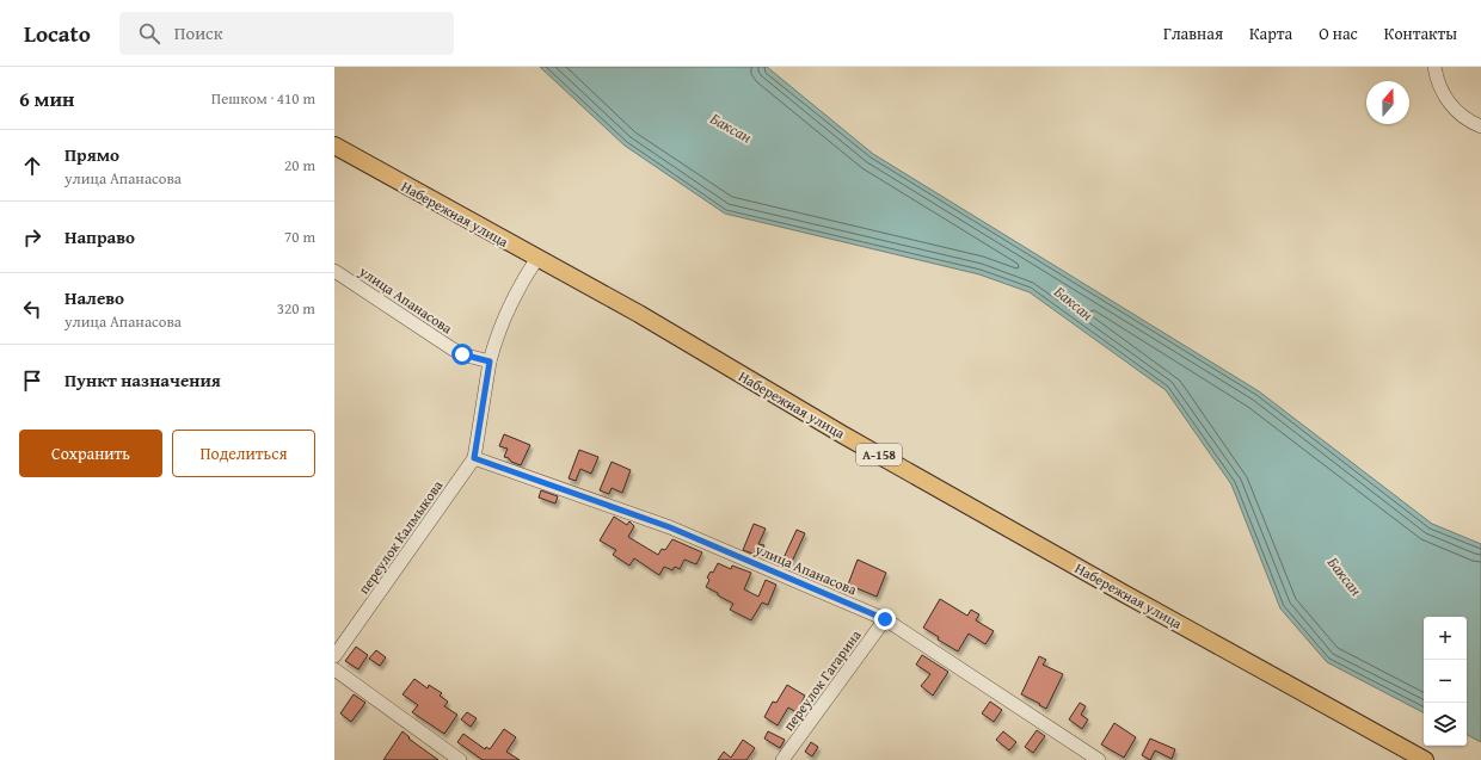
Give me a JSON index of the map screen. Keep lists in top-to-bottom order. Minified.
{"streets":{"main road":["Набережная улица","А-158"],"street":["улица Апанасова","переулок Калмыкова","переулок Гагарина"]},"crossings":[["улица Апанасова","переулок Калмыкова"],["улица Апанасова","переулок Гагарина"]],"water":["Баксан"],"north":"top","page":{"header":"Locato","search":"Поиск","nav":["Главная","Карта","О нас","Контакты"],"heading":["6 мин","Пешком · 410 m"],"list":[["Прямо","улица Апанасова","20 m"],["Направо","70 m"],["Налево","улица Апанасова","320 m"],"Пункт назначения"],"buttons":["Сохранить","Поделиться"],"map_buttons":["+","−"]}}
